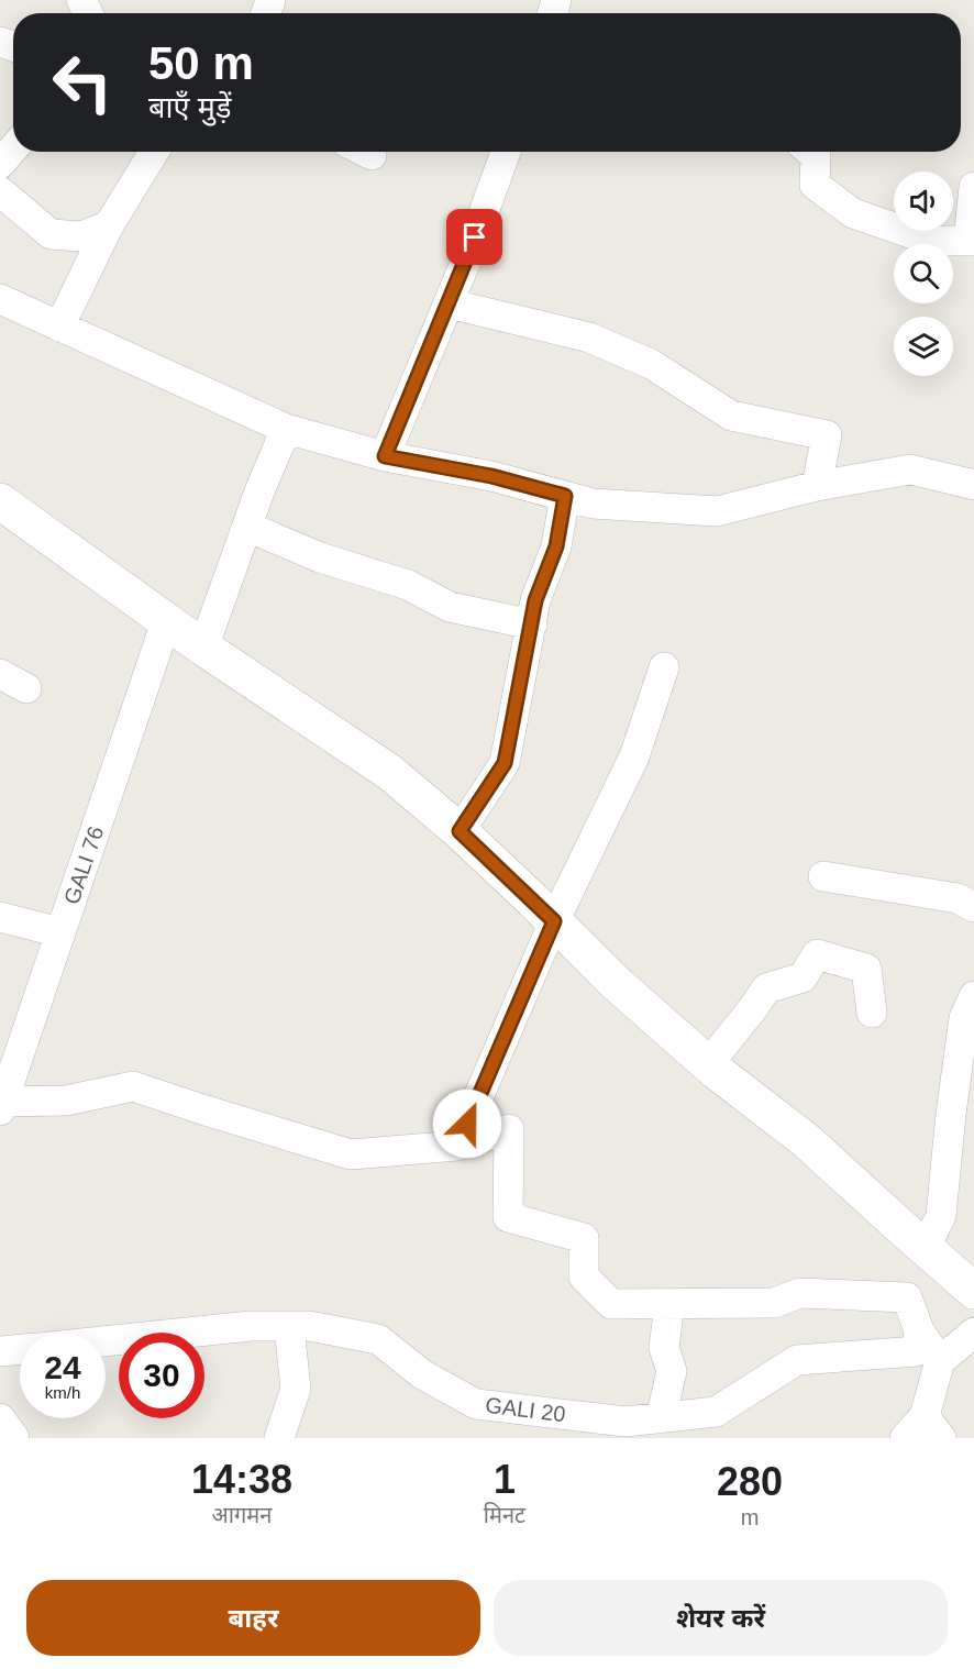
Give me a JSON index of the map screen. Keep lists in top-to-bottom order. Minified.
{"streets":{"street":["GALI 76","GALI 20"]},"page":{"turn":["50 m","बाएँ मुड़ें"],"speed":"24 km/h","limit":"30","eta":["14:38","आगमन","1","मिनट","280","m"],"buttons":["बाहर","शेयर करें"]}}
